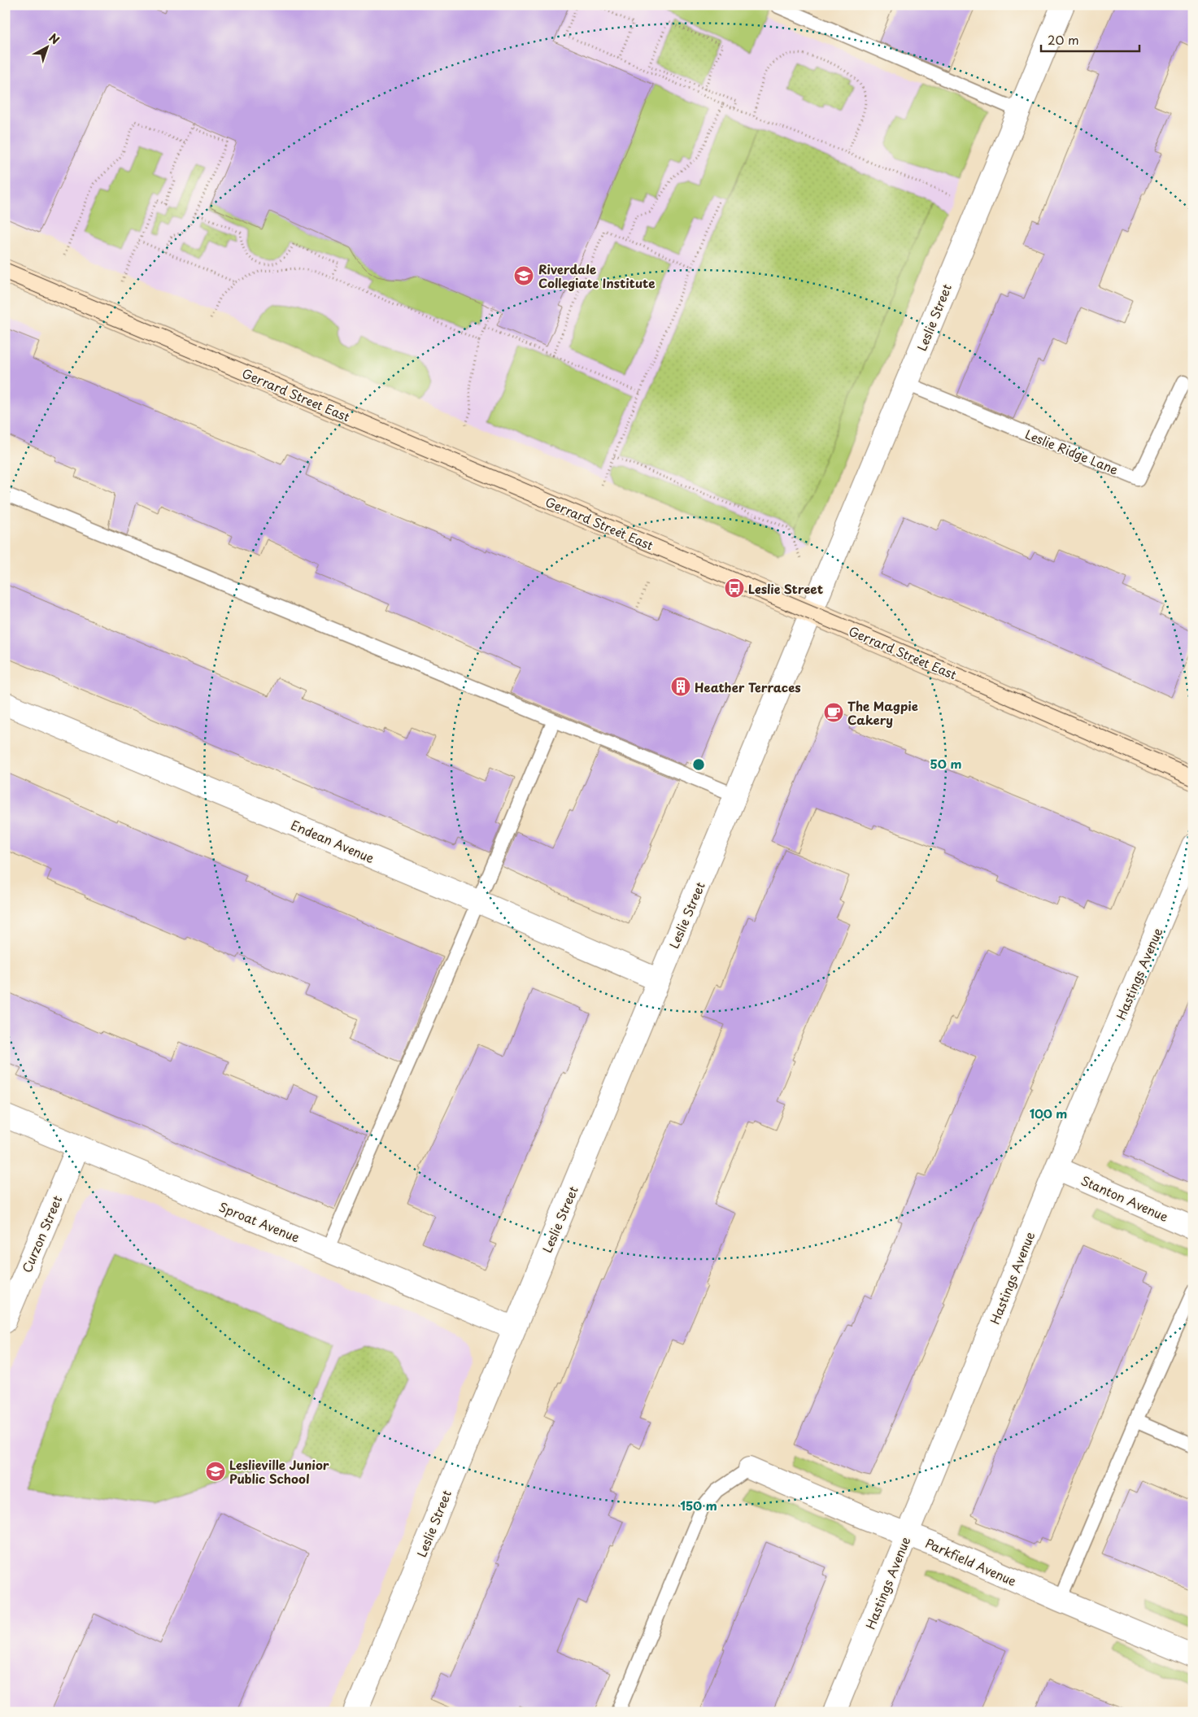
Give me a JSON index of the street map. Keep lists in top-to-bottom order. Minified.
{"streets":{"main road":["Gerrard Street East"],"street":["Leslie Street","Endean Avenue","Hastings Avenue","Stanton Avenue","Sproat Avenue","Curzon Street","Parkfield Avenue"],"lane":["Leslie Ridge Lane"]},"crossings":[["Leslie Street","Gerrard Street East"],["Leslie Street","Leslie Ridge Lane"],["Leslie Street","Endean Avenue"],["Leslie Street","Sproat Avenue"],["Hastings Avenue","Stanton Avenue"],["Hastings Avenue","Parkfield Avenue"],["Sproat Avenue","Curzon Street"]],"places":{"school or university":["Riverdale Collegiate Institute","Leslieville Junior Public School"],"bus stop":["Leslie Street"],"building":["Heather Terraces"],"cafe":["The Magpie Cakery"]},"scale_bar":"20 m","north":"top right","rings":["50 m","100 m","150 m"]}
